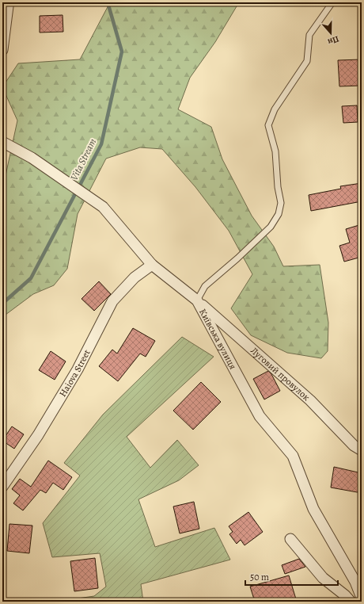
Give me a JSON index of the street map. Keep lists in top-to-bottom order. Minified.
{"streets":{"street":["Київська вулиця","Haiova Street","Луговий провулок"]},"crossings":[["Київська вулиця","Haiova Street"],["Київська вулиця","Луговий провулок"]],"water":["Vita Stream"],"scale_bar":"50 m","north":"bottom"}
